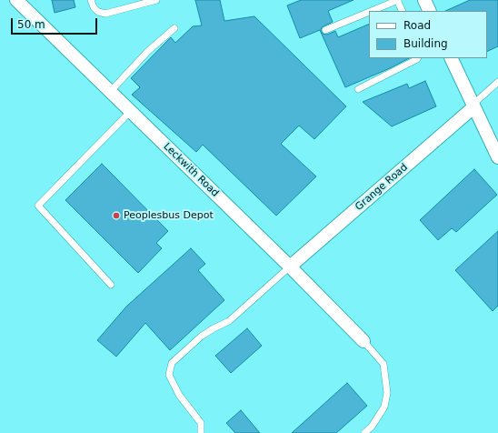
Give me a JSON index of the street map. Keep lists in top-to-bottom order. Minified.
{"streets":{"street":["Leckwith Road","Grange Road"]},"crossings":[["Leckwith Road","Grange Road"]],"places":["Peoplesbus Depot"],"legend":["Road","Building"],"scale_bar":"50 m"}
